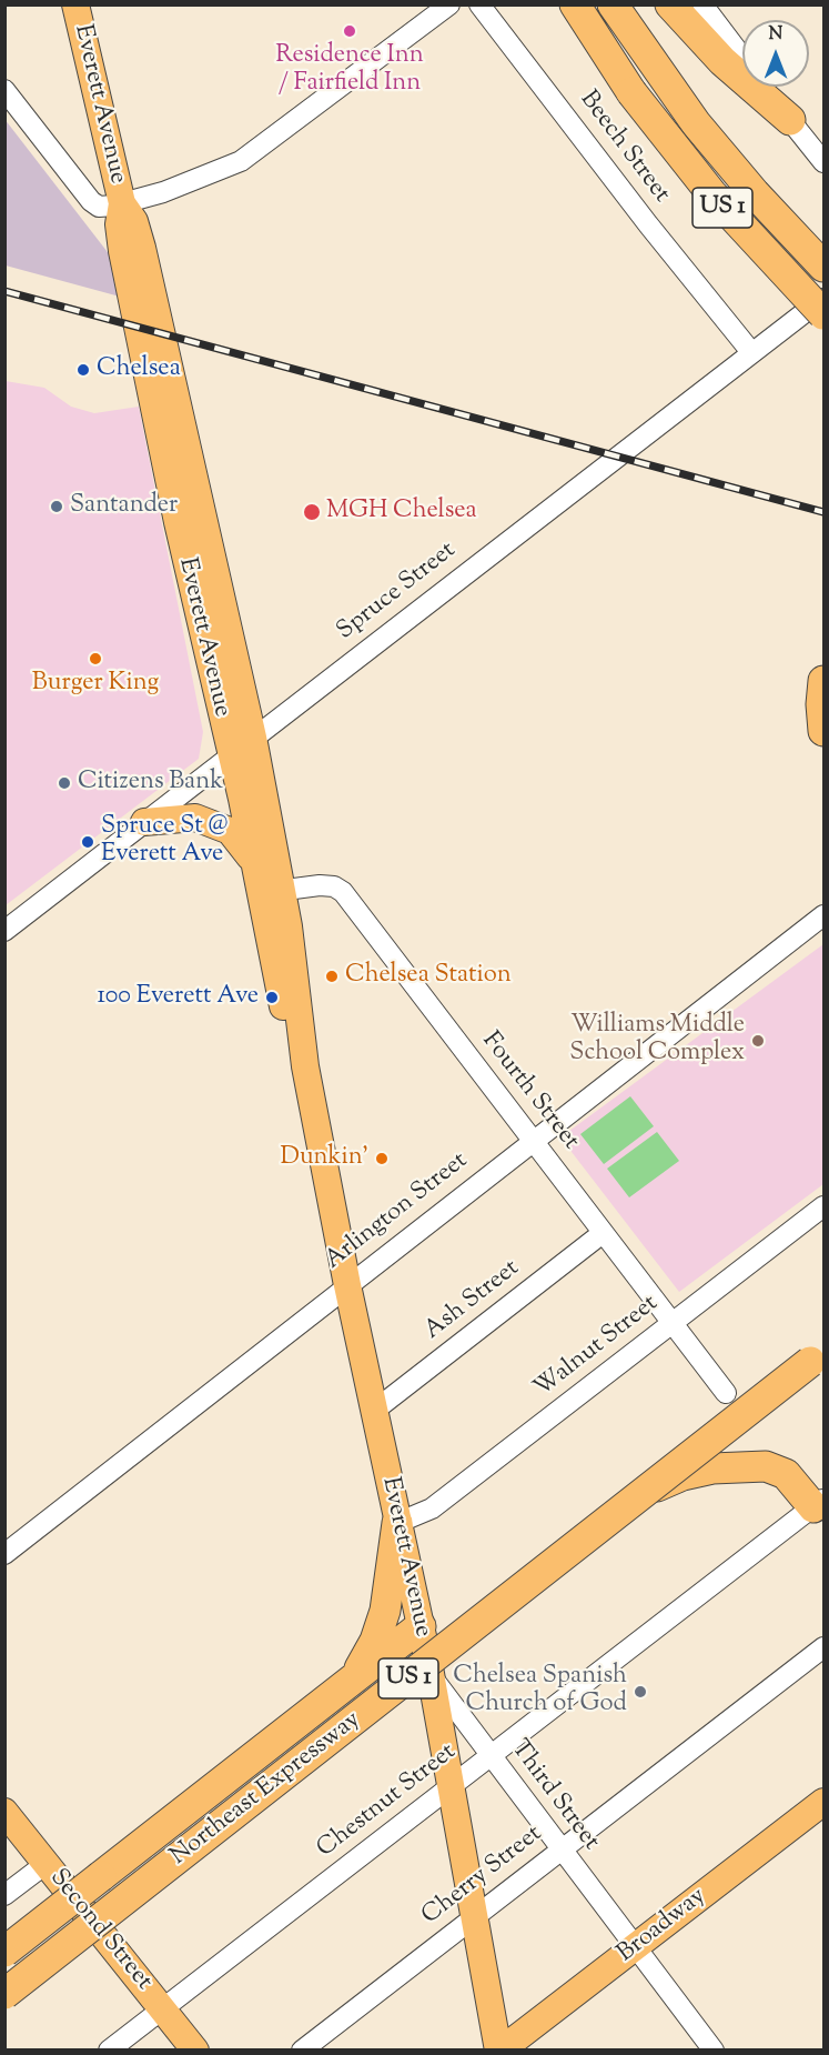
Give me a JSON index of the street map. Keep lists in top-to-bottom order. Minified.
{"streets":{"highway":["US 1","Northeast Expressway"],"main road":["Everett Avenue","Broadway","Second Street"],"street":["Beech Street","Spruce Street","Fourth Street","Arlington Street","Ash Street","Walnut Street","Third Street","Chestnut Street","Cherry Street"]},"crossings":[["Everett Avenue","Spruce Street"],["Everett Avenue","Fourth Street"],["Everett Avenue","Arlington Street"],["Everett Avenue","Ash Street"],["Everett Avenue","Walnut Street"],["Everett Avenue","Third Street"],["Everett Avenue","Chestnut Street"],["Everett Avenue","Cherry Street"],["Everett Avenue","Broadway"],["Beech Street","Spruce Street"],["Fourth Street","Arlington Street"],["Fourth Street","Ash Street"],["Fourth Street","Walnut Street"],["Third Street","Chestnut Street"],["Third Street","Cherry Street"],["Third Street","Broadway"],["Chestnut Street","Second Street"]],"places":["Residence Inn / Fairfield Inn","Chelsea","Santander","MGH Chelsea","Burger King","Citizens Bank","Spruce St @ Everett Ave","Chelsea Station","100 Everett Ave","Williams Middle School Complex","Dunkin'","Chelsea Spanish Church of God"],"north":"top"}
